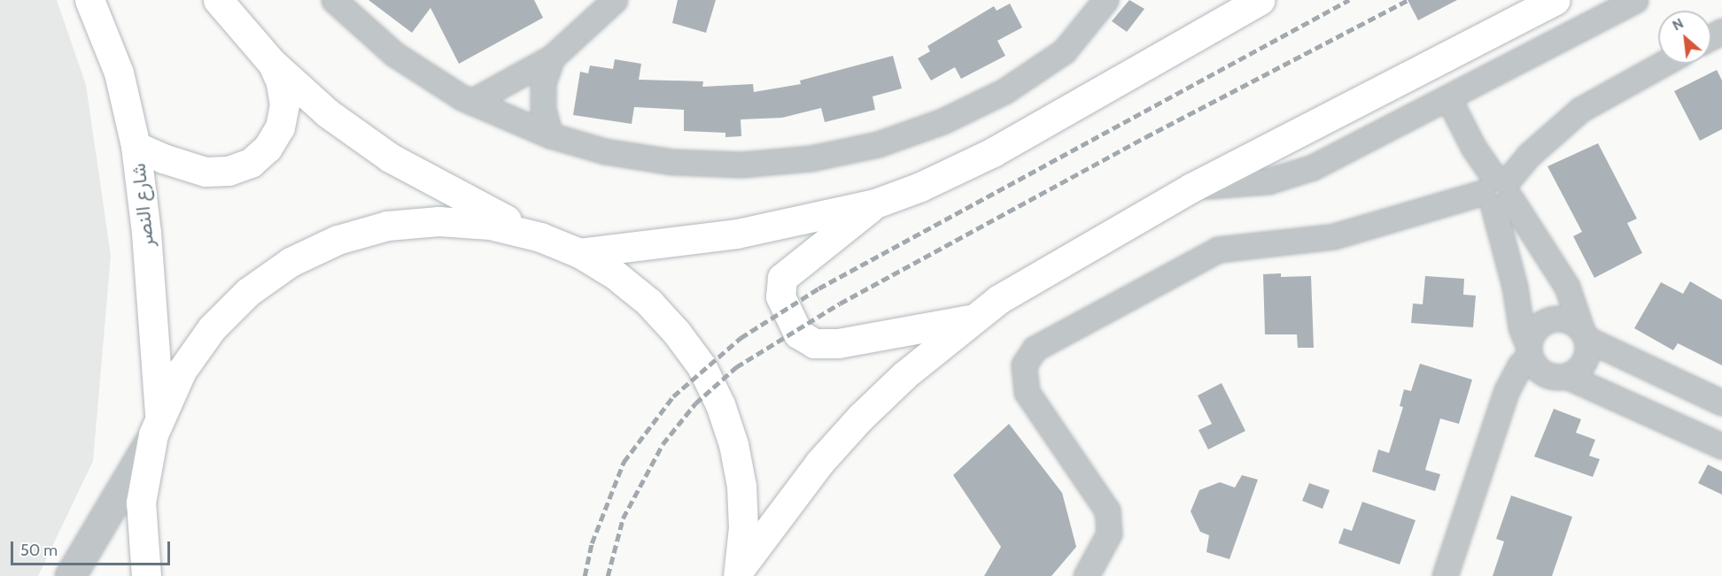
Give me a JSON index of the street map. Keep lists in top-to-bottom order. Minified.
{"streets":{"main road":["شارع النصر"]},"scale_bar":"50 m","north":"top left"}
